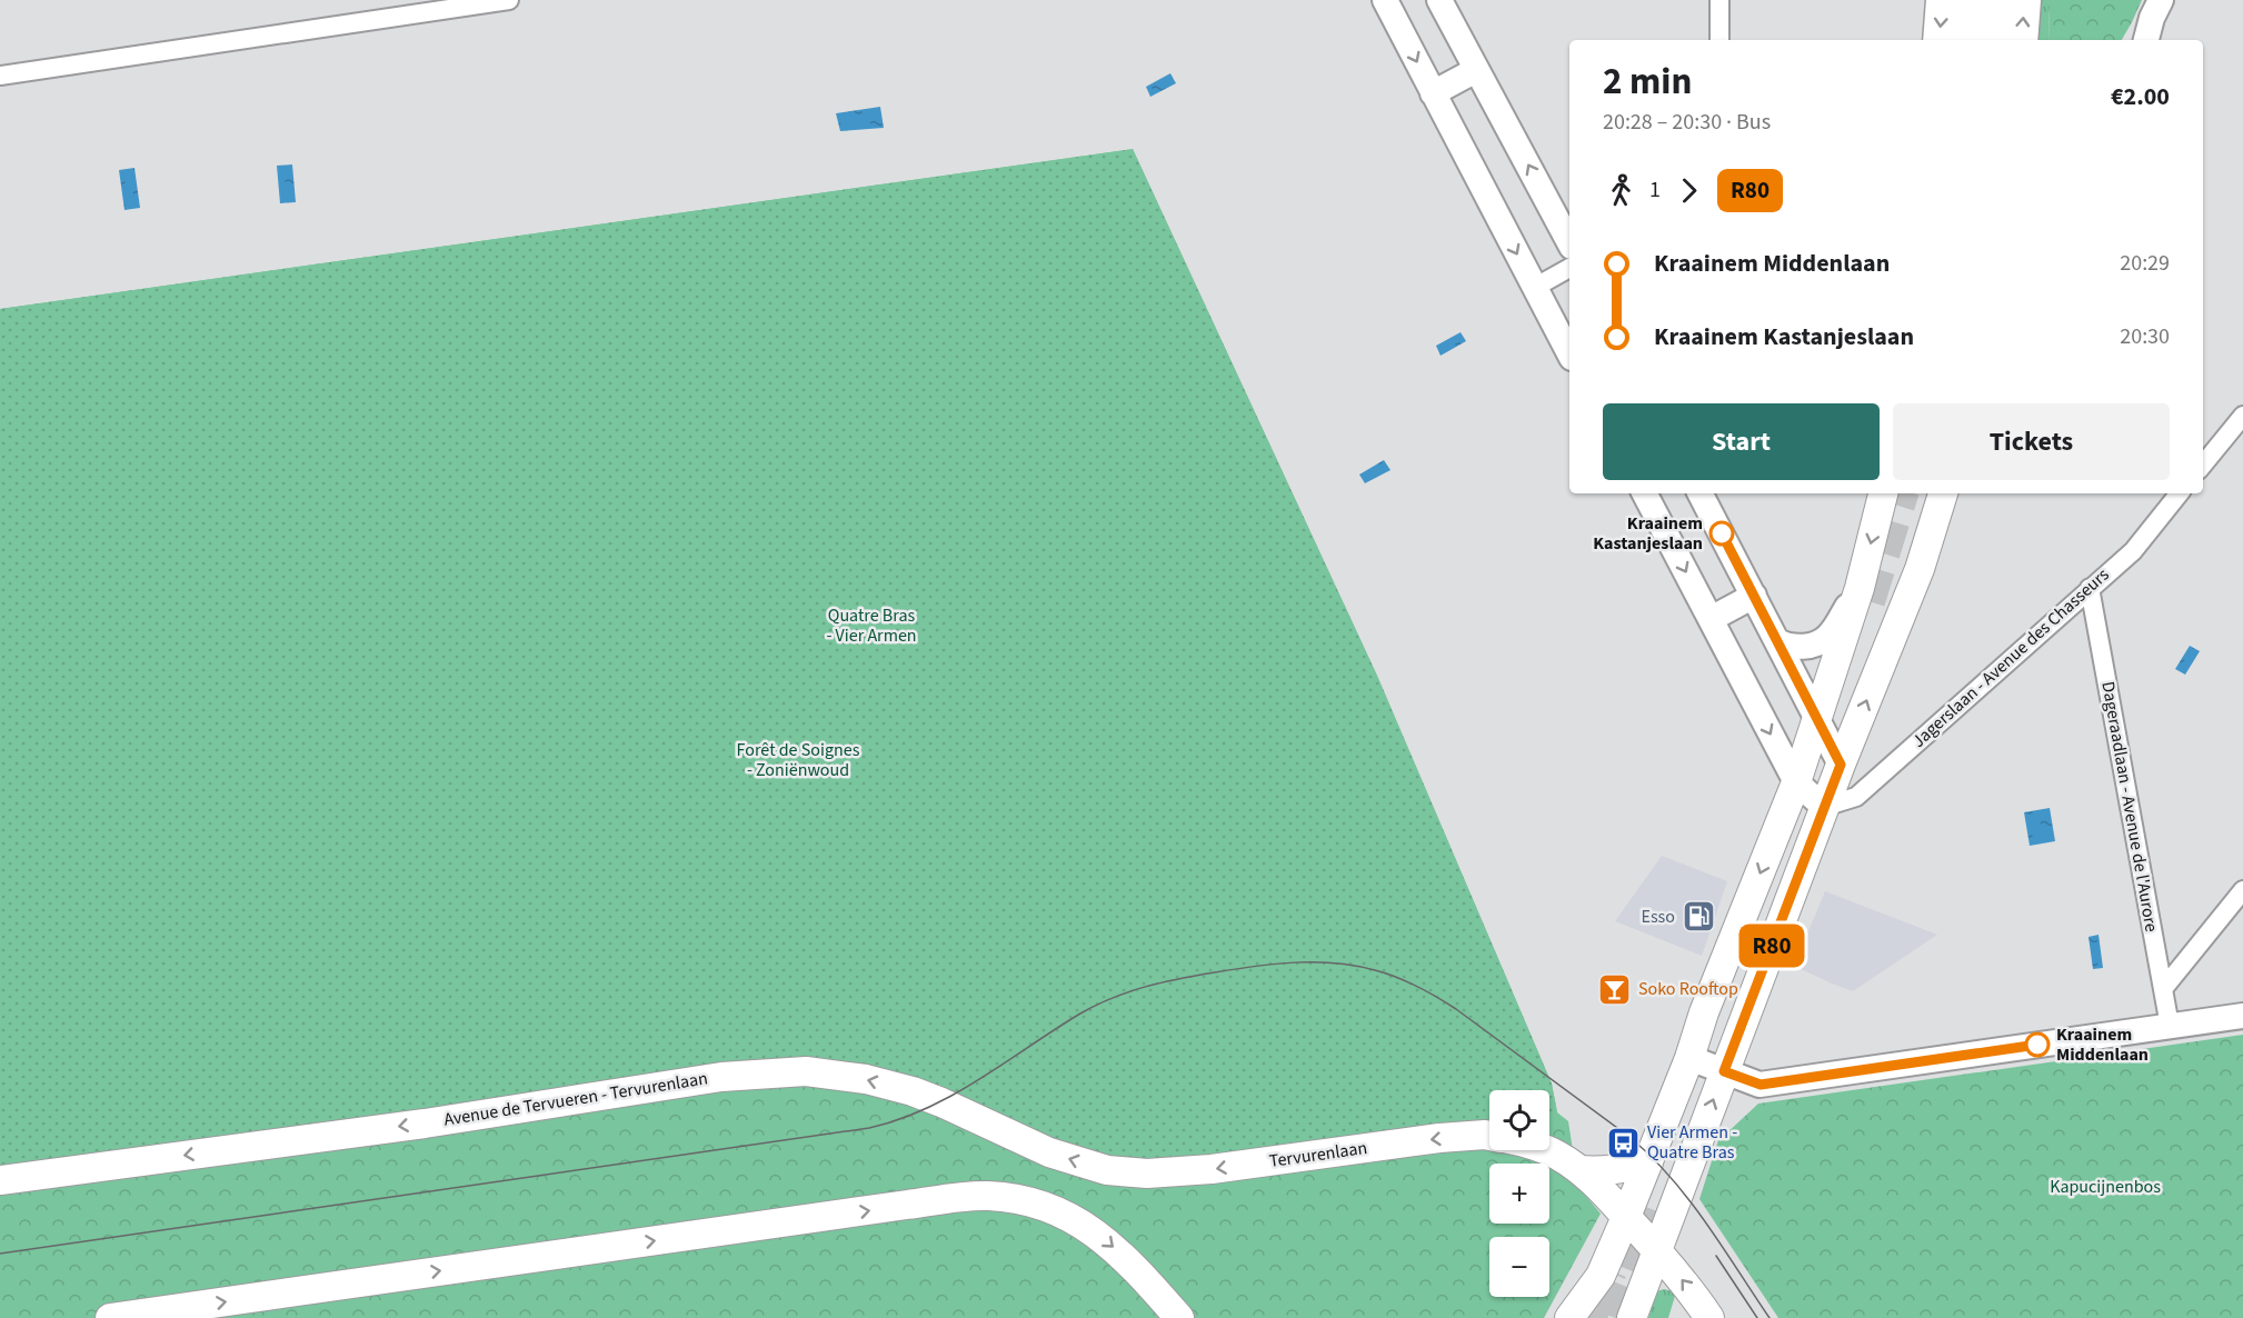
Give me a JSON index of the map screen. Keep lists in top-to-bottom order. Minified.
{"streets":{"main road":["Avenue de Tervueren - Tervurenlaan","Tervurenlaan"],"street":["Jagerslaan - Avenue des Chasseurs","Dageraadlaan - Avenue de l'Aurore"]},"crossings":[["Jagerslaan - Avenue des Chasseurs","Dageraadlaan - Avenue de l'Aurore"],["Avenue de Tervueren - Tervurenlaan","Tervurenlaan"]],"one_way":["Tervurenlaan"],"parks":["Quatre Bras - Vier Armen","Forêt de Soignes - Zoniënwoud","Kapucijnenbos"],"places":{"other":["Kraainem Kastanjeslaan","Kraainem Middenlaan"],"fuel station":["Esso"],"bar":["Soko Rooftop"],"bus stop":["Vier Armen - Quatre Bras"]},"lines":["bus line R80"],"page":{"on_map":"R80","heading":["2 min","20:28 – 20:30 · Bus","€2.00"],"legs":["1","R80"],"list":[{"name":"Kraainem Middenlaan","value":"20:29"},{"name":"Kraainem Kastanjeslaan","value":"20:30"}],"buttons":["Start","Tickets"],"map_buttons":["+","−"]}}
